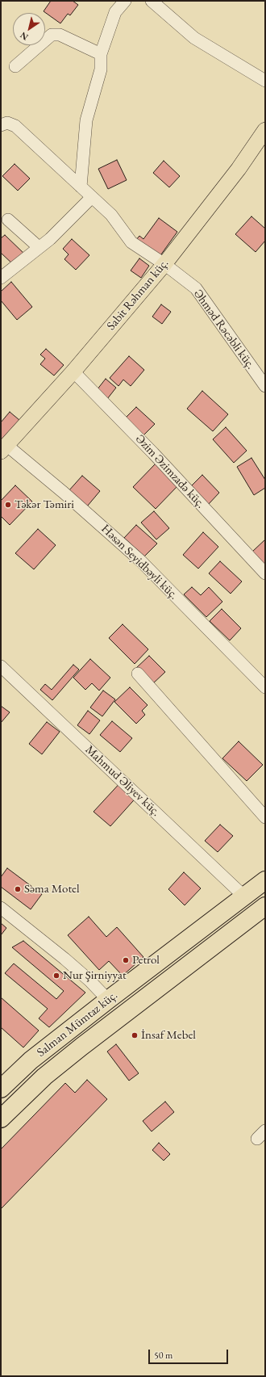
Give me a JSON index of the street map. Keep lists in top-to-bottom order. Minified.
{"streets":{"highway":["Salman Mümtaz küç."],"main road":["Sabit Rəhman küç."],"street":["Əhməd Rəcəbli küç.","Əzim Əzimzadə küç.","Həsən Seyidbəyli küç.","Mahmud Əliyev küç."]},"crossings":[["Sabit Rəhman küç.","Əhməd Rəcəbli küç."],["Sabit Rəhman küç.","Əzim Əzimzadə küç."],["Sabit Rəhman küç.","Həsən Seyidbəyli küç."],["Mahmud Əliyev küç.","Salman Mümtaz küç."]],"places":["Təkər Təmiri","Səma Motel","Petrol","Nur Şirniyyat","İnsaf Mebel"],"scale_bar":"50 m","north":"bottom left"}
